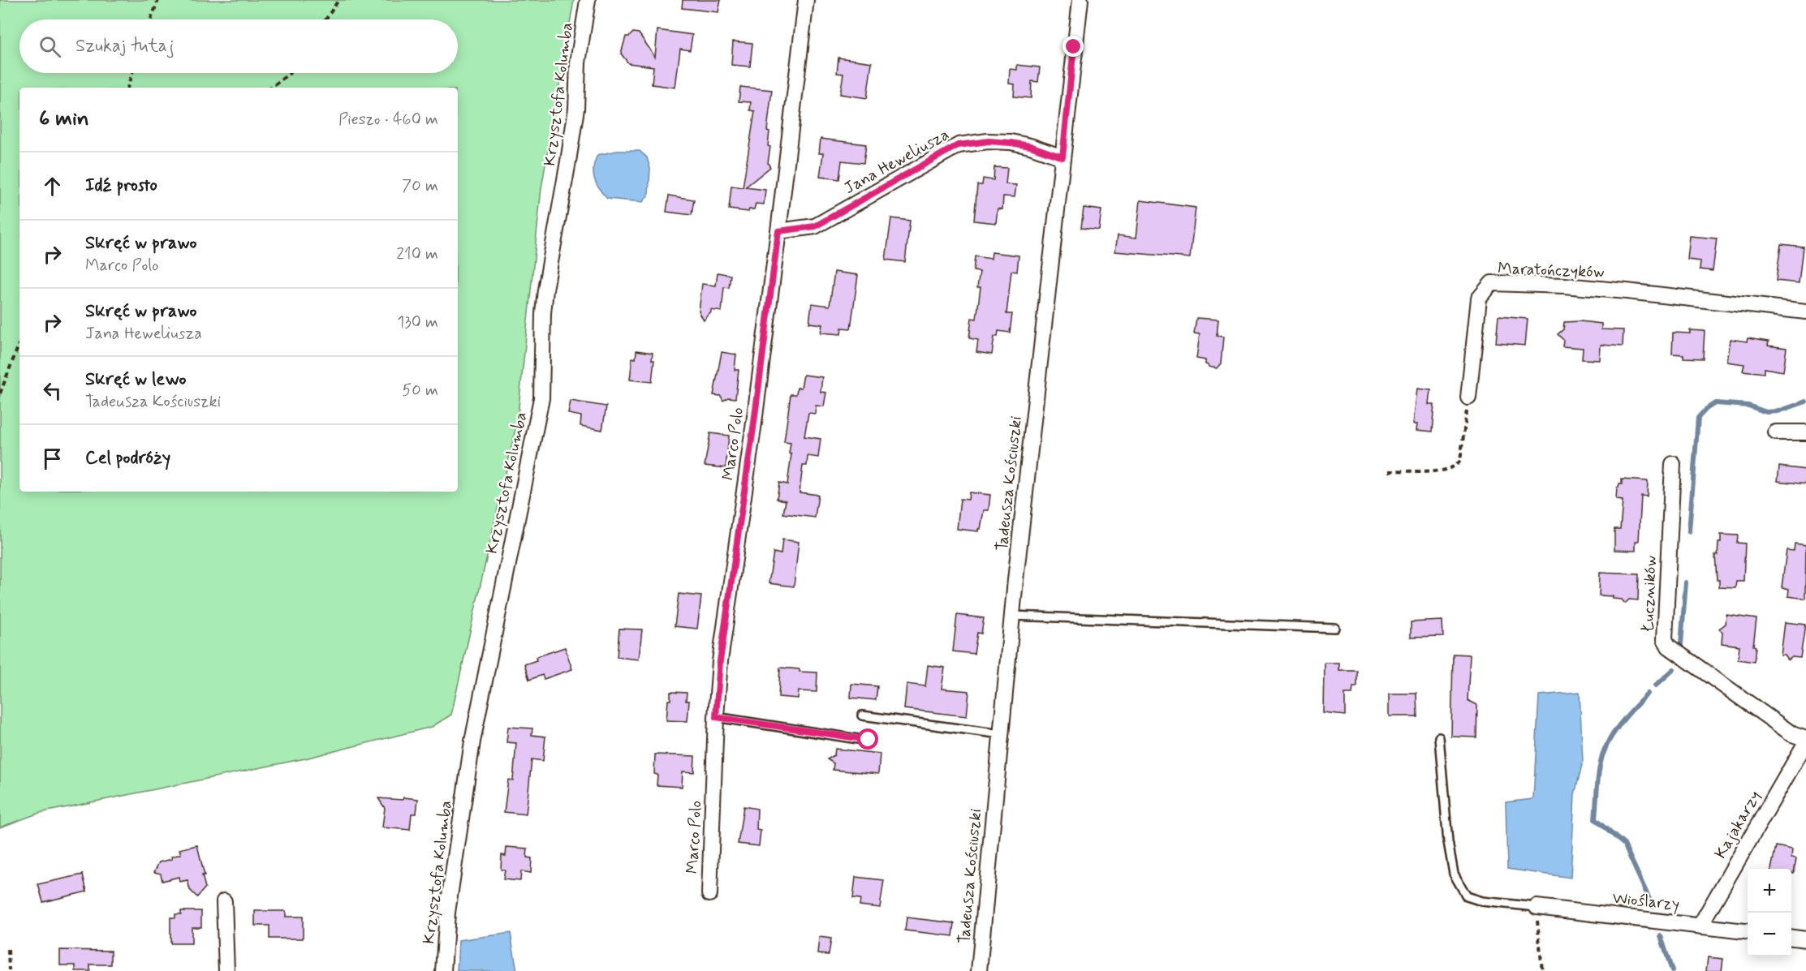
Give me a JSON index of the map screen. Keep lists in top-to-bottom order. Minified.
{"streets":{"street":["Krzysztofa Kolumba","Jana Heweliusza","Maratończyków","Marco Polo","Tadeusza Kościuszki","Łuczników","Kajakarzy","Wioślarzy"]},"crossings":[["Jana Heweliusza","Marco Polo"],["Jana Heweliusza","Tadeusza Kościuszki"],["Łuczników","Kajakarzy"],["Kajakarzy","Wioślarzy"]],"page":{"search":"Szukaj tutaj","heading":["6 min","Pieszo · 460 m"],"list":[["Idź prosto","70 m"],["Skręć w prawo","Marco Polo","210 m"],["Skręć w prawo","Jana Heweliusza","130 m"],["Skręć w lewo","Tadeusza Kościuszki","50 m"],"Cel podróży"],"map_buttons":["+","−"]}}
